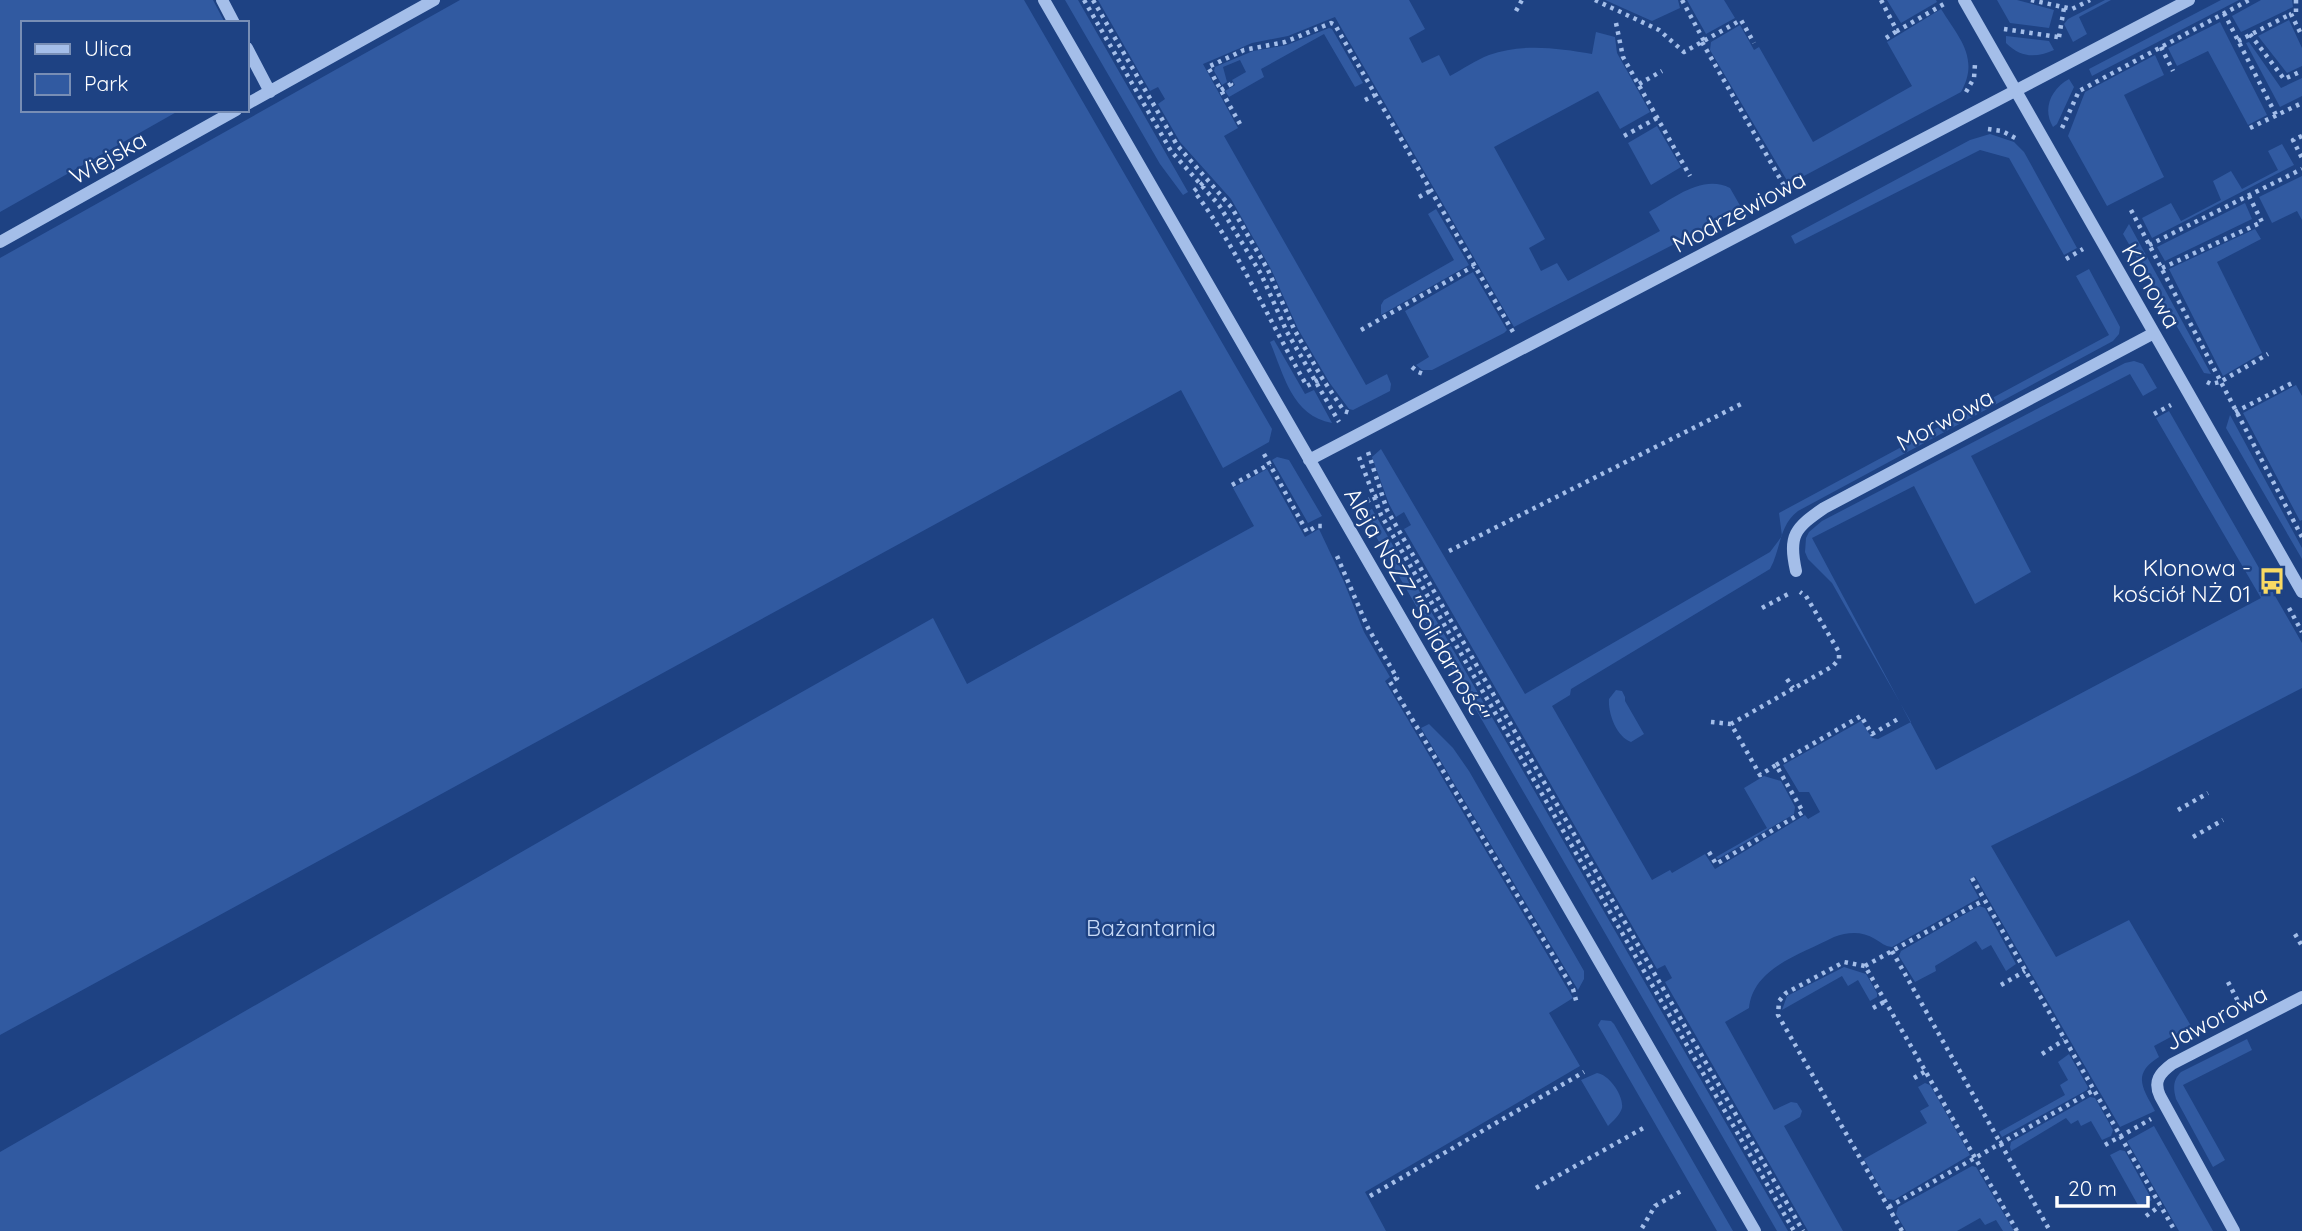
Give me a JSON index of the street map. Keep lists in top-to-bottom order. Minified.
{"streets":{"street":["Wiejska","Modrzewiowa","Klonowa","Morwowa","Aleja NSZZ \"Solidarność\"","Jaworowa"]},"crossings":[["Modrzewiowa","Klonowa"],["Modrzewiowa","Aleja NSZZ \"Solidarność\""],["Klonowa","Morwowa"]],"parks":["Bażantarnia"],"places":{"bus stop":["Klonowa - kościół NŻ 01"]},"legend":["Ulica","Park"],"scale_bar":"20 m"}
